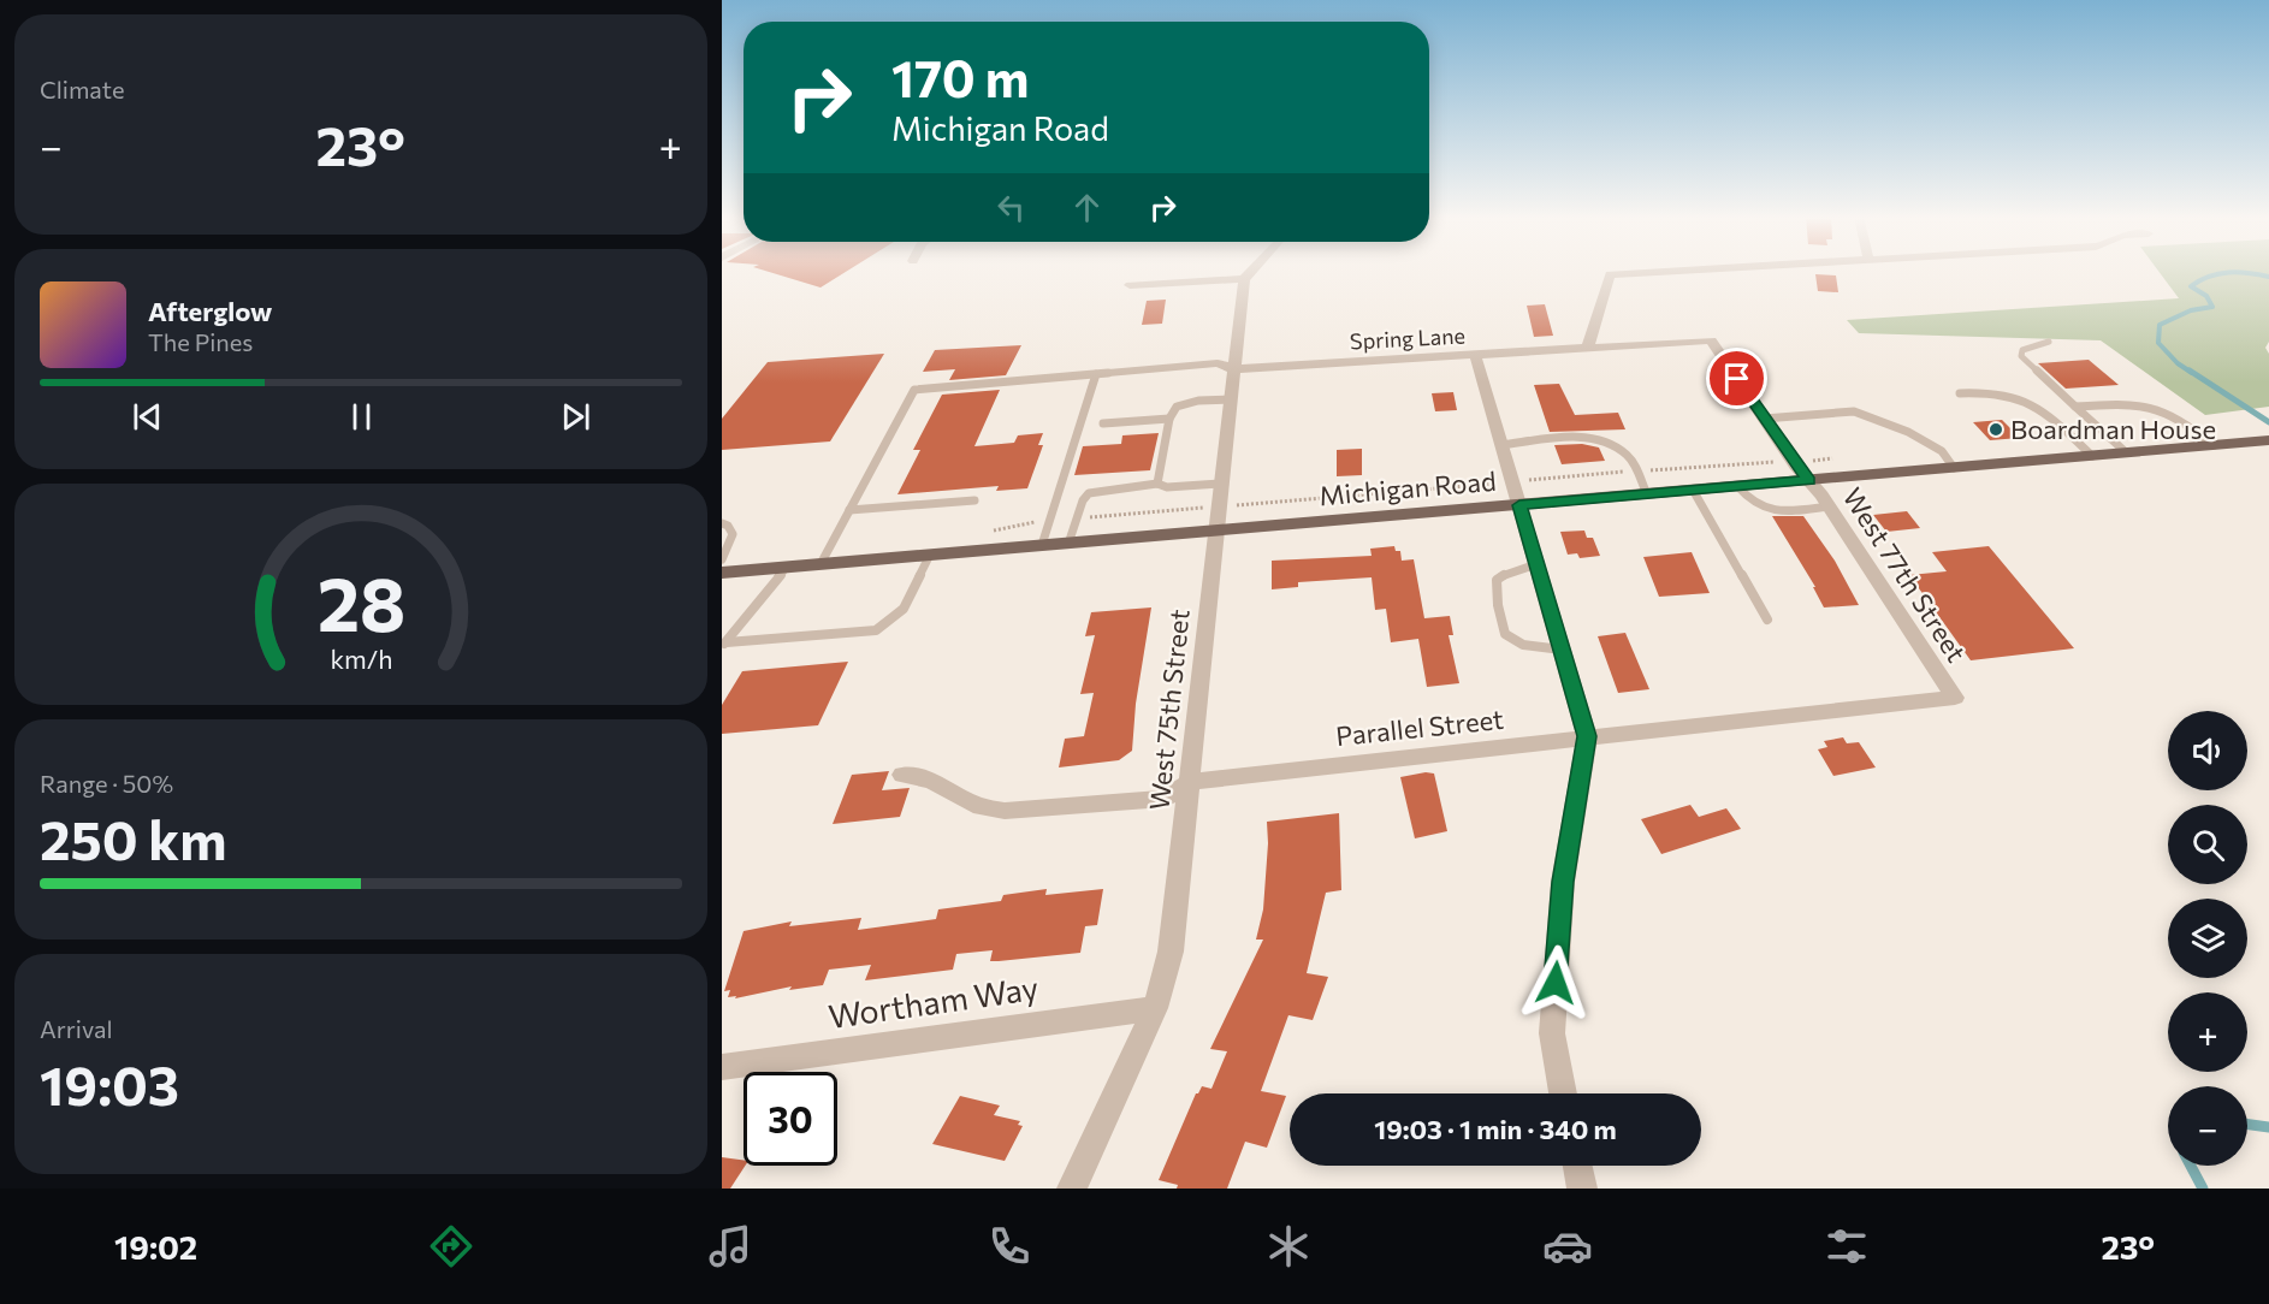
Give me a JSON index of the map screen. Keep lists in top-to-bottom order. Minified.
{"streets":{"main road":["Michigan Road"],"street":["Spring Lane","West 77th Street","West 75th Street","Parallel Street","Wortham Way"]},"crossings":[["Spring Lane","West 77th Street"],["Spring Lane","West 75th Street"],["Michigan Road","West 77th Street"],["Michigan Road","West 75th Street"],["West 77th Street","Parallel Street"],["West 75th Street","Parallel Street"],["West 75th Street","Wortham Way"]],"places":["Boardman House"],"page":{"tile":["Climate",["Range · 50%","250 km"],["Arrival","19:03"]],"turn":["170 m","Michigan Road"],"heat":["−","23°","+"],"song":["Afterglow","The Pines"],"map_buttons":["+","−"],"limit":"30","trip":"19:03 · 1 min · 340 m","tabs":["19:02","23°"],"gauge":["28","km/h"]}}
